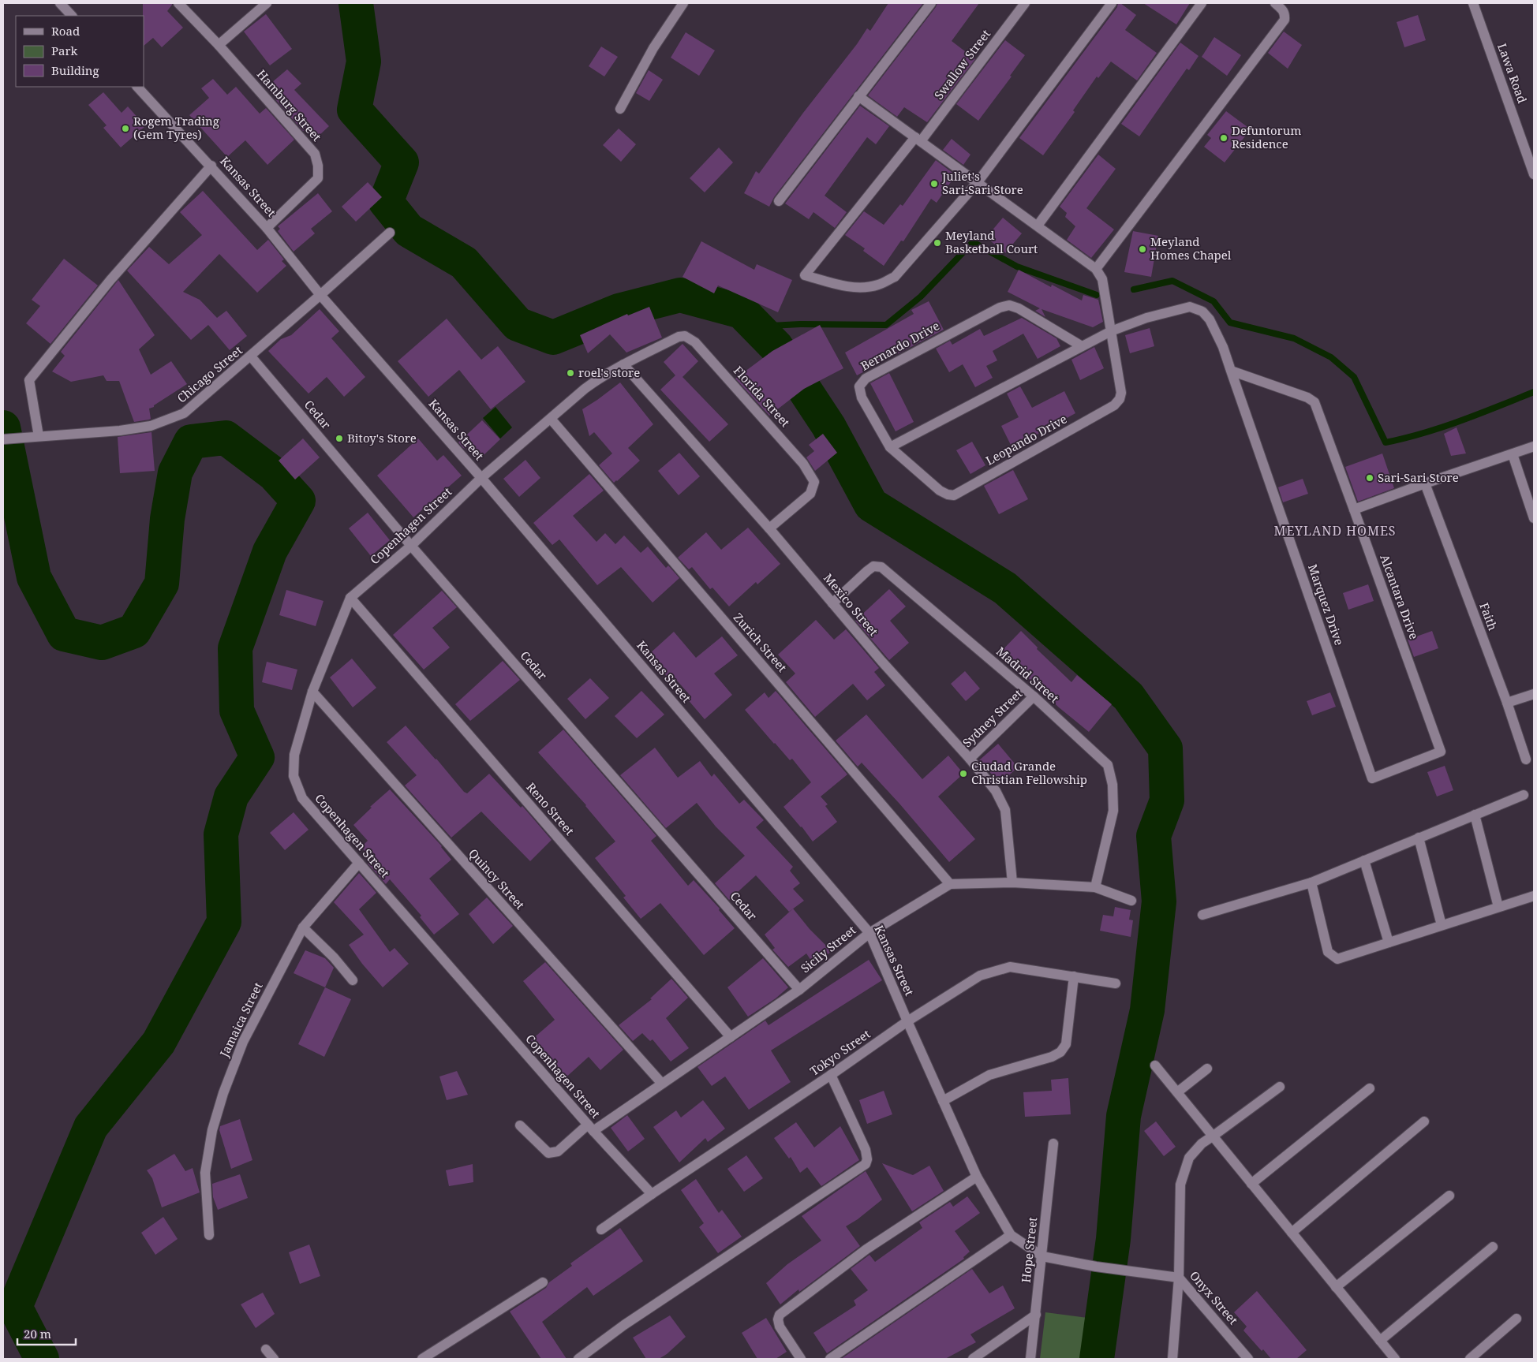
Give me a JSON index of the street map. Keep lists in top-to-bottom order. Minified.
{"streets":{"street":["Swallow Street","Lawa Road","Hamburg Street","Kansas Street","Bernardo Drive","Chicago Street","Florida Street","Cedar","Leopando Drive","Copenhagen Street","Alcantara Drive","Mexico Street","Marquez Drive","Faith","Zurich Street","Madrid Street","Sydney Street","Reno Street","Quincy Street","Sicily Street","Jamaica Street","Tokyo Street","Hope Street","Onyx Street"]},"crossings":[["Hamburg Street","Kansas Street"],["Kansas Street","Chicago Street"],["Kansas Street","Copenhagen Street"],["Kansas Street","Sicily Street"],["Kansas Street","Tokyo Street"],["Kansas Street","Hope Street"],["Kansas Street","Onyx Street"],["Bernardo Drive","Leopando Drive"],["Chicago Street","Cedar"],["Florida Street","Copenhagen Street"],["Florida Street","Mexico Street"],["Cedar","Copenhagen Street"],["Cedar","Sicily Street"],["Copenhagen Street","Mexico Street"],["Copenhagen Street","Zurich Street"],["Copenhagen Street","Reno Street"],["Copenhagen Street","Quincy Street"],["Copenhagen Street","Sicily Street"],["Copenhagen Street","Jamaica Street"],["Copenhagen Street","Tokyo Street"],["Alcantara Drive","Marquez Drive"],["Mexico Street","Madrid Street"],["Mexico Street","Sydney Street"],["Mexico Street","Sicily Street"],["Zurich Street","Sicily Street"],["Madrid Street","Sydney Street"],["Madrid Street","Sicily Street"],["Reno Street","Sicily Street"],["Quincy Street","Sicily Street"]],"districts":["MEYLAND HOMES"],"places":["Rogem Trading (Gem Tyres)","Defuntorum Residence","Juliet's Sari-Sari Store","Meyland Basketball Court","Meyland Homes Chapel","roel's store","Bitoy's Store","Sari-Sari Store","Ciudad Grande Christian Fellowship"],"legend":["Road","Park","Building"],"scale_bar":"20 m"}
